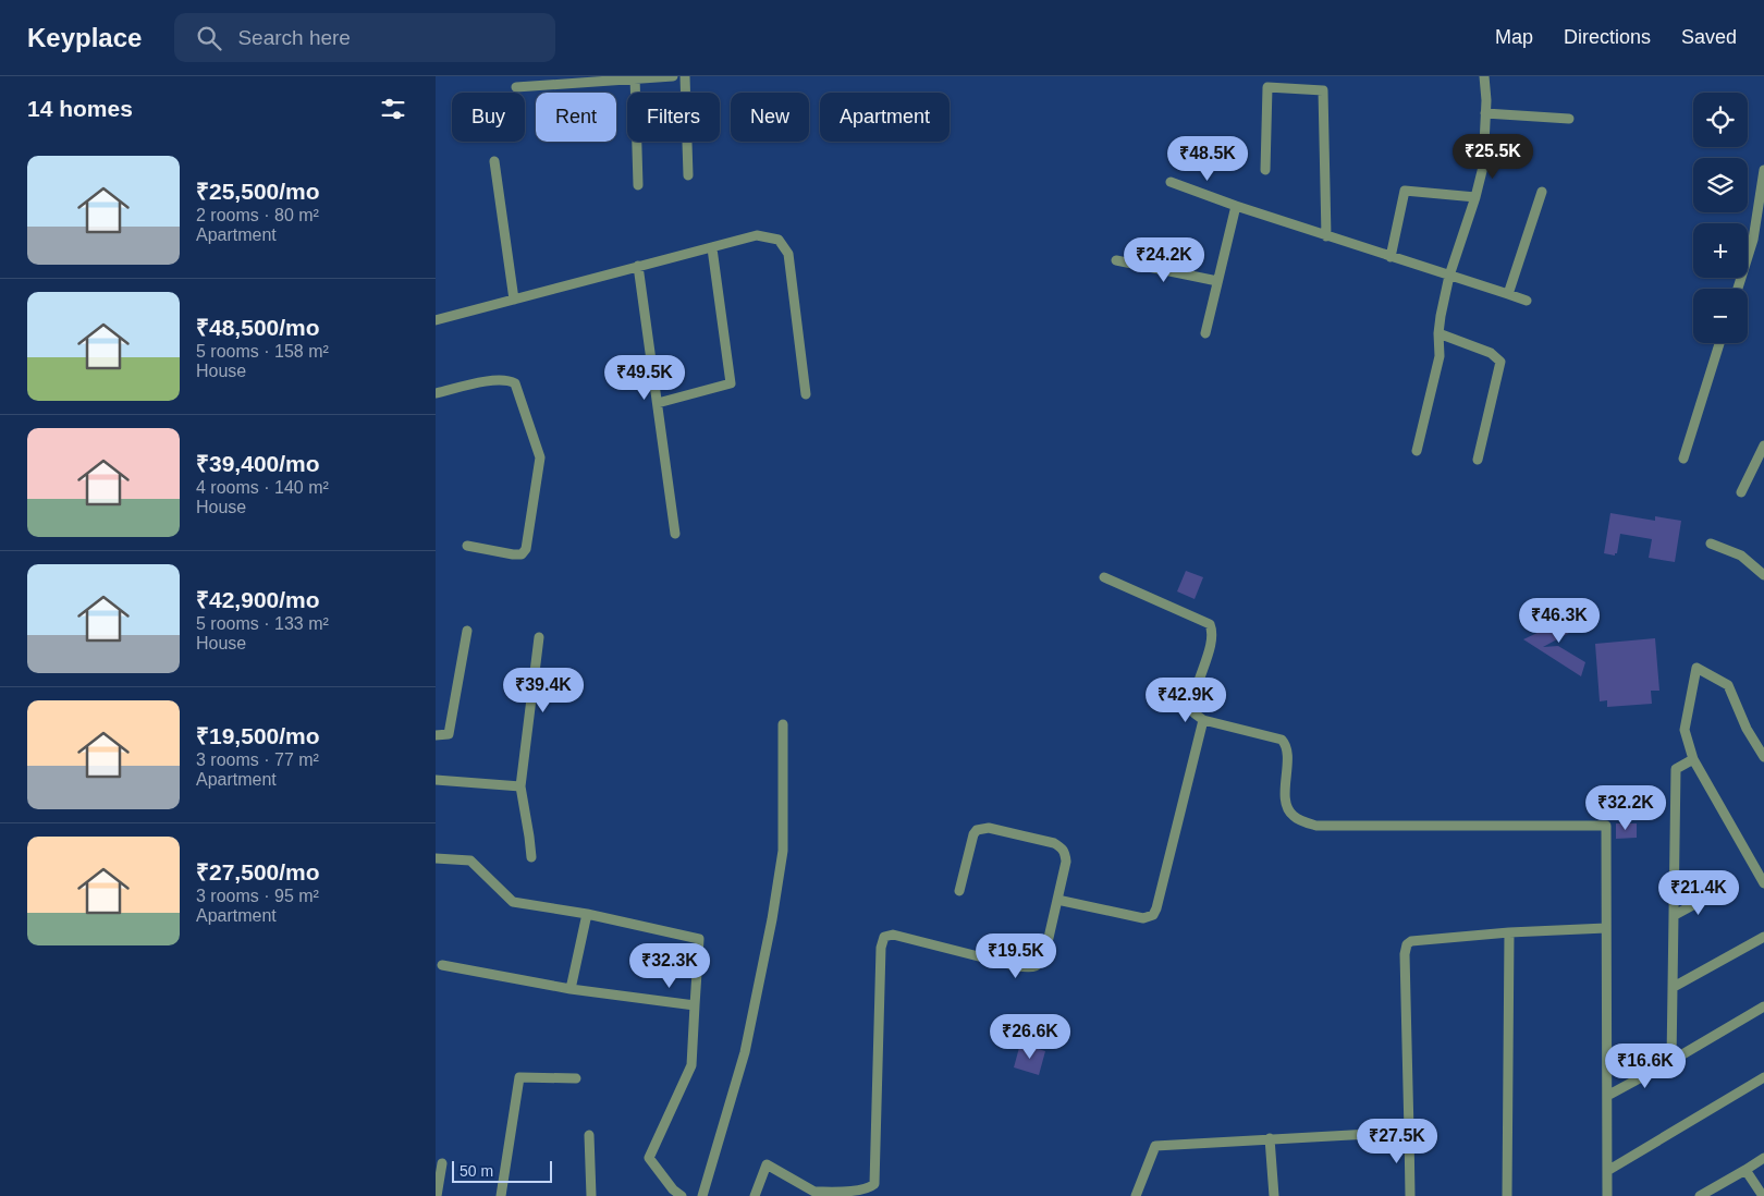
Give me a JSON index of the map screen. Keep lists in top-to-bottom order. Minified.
{"scale_bar":"50 m","page":{"header":"Keyplace","search":"Search here","nav":["Map","Directions","Saved"],"heading":"14 homes","map_buttons":["+","−"],"chip":["Buy","Rent","Filters","New","Apartment"],"price":["₹25.5K","₹48.5K","₹24.2K","₹49.5K","₹46.3K","₹39.4K","₹42.9K","₹32.2K","₹21.4K","₹19.5K","₹32.3K","₹26.6K","₹16.6K","₹27.5K"],"list":[{"name":"₹25,500/mo","note":"2 rooms · 80 m² · Apartment"},{"name":"₹48,500/mo","note":"5 rooms · 158 m² · House"},{"name":"₹39,400/mo","note":"4 rooms · 140 m² · House"},{"name":"₹42,900/mo","note":"5 rooms · 133 m² · House"},{"name":"₹19,500/mo","note":"3 rooms · 77 m² · Apartment"},{"name":"₹27,500/mo","note":"3 rooms · 95 m² · Apartment"}],"scale":"50 m"}}
